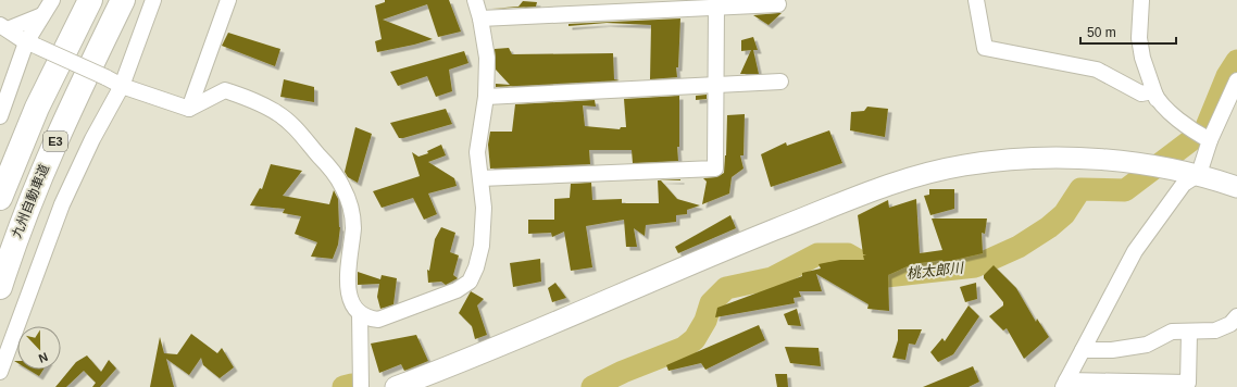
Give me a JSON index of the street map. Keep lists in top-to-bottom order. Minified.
{"streets":{"highway":["E3","九州自動車道"]},"water":["桃太郎川"],"scale_bar":"50 m","north":"bottom"}
